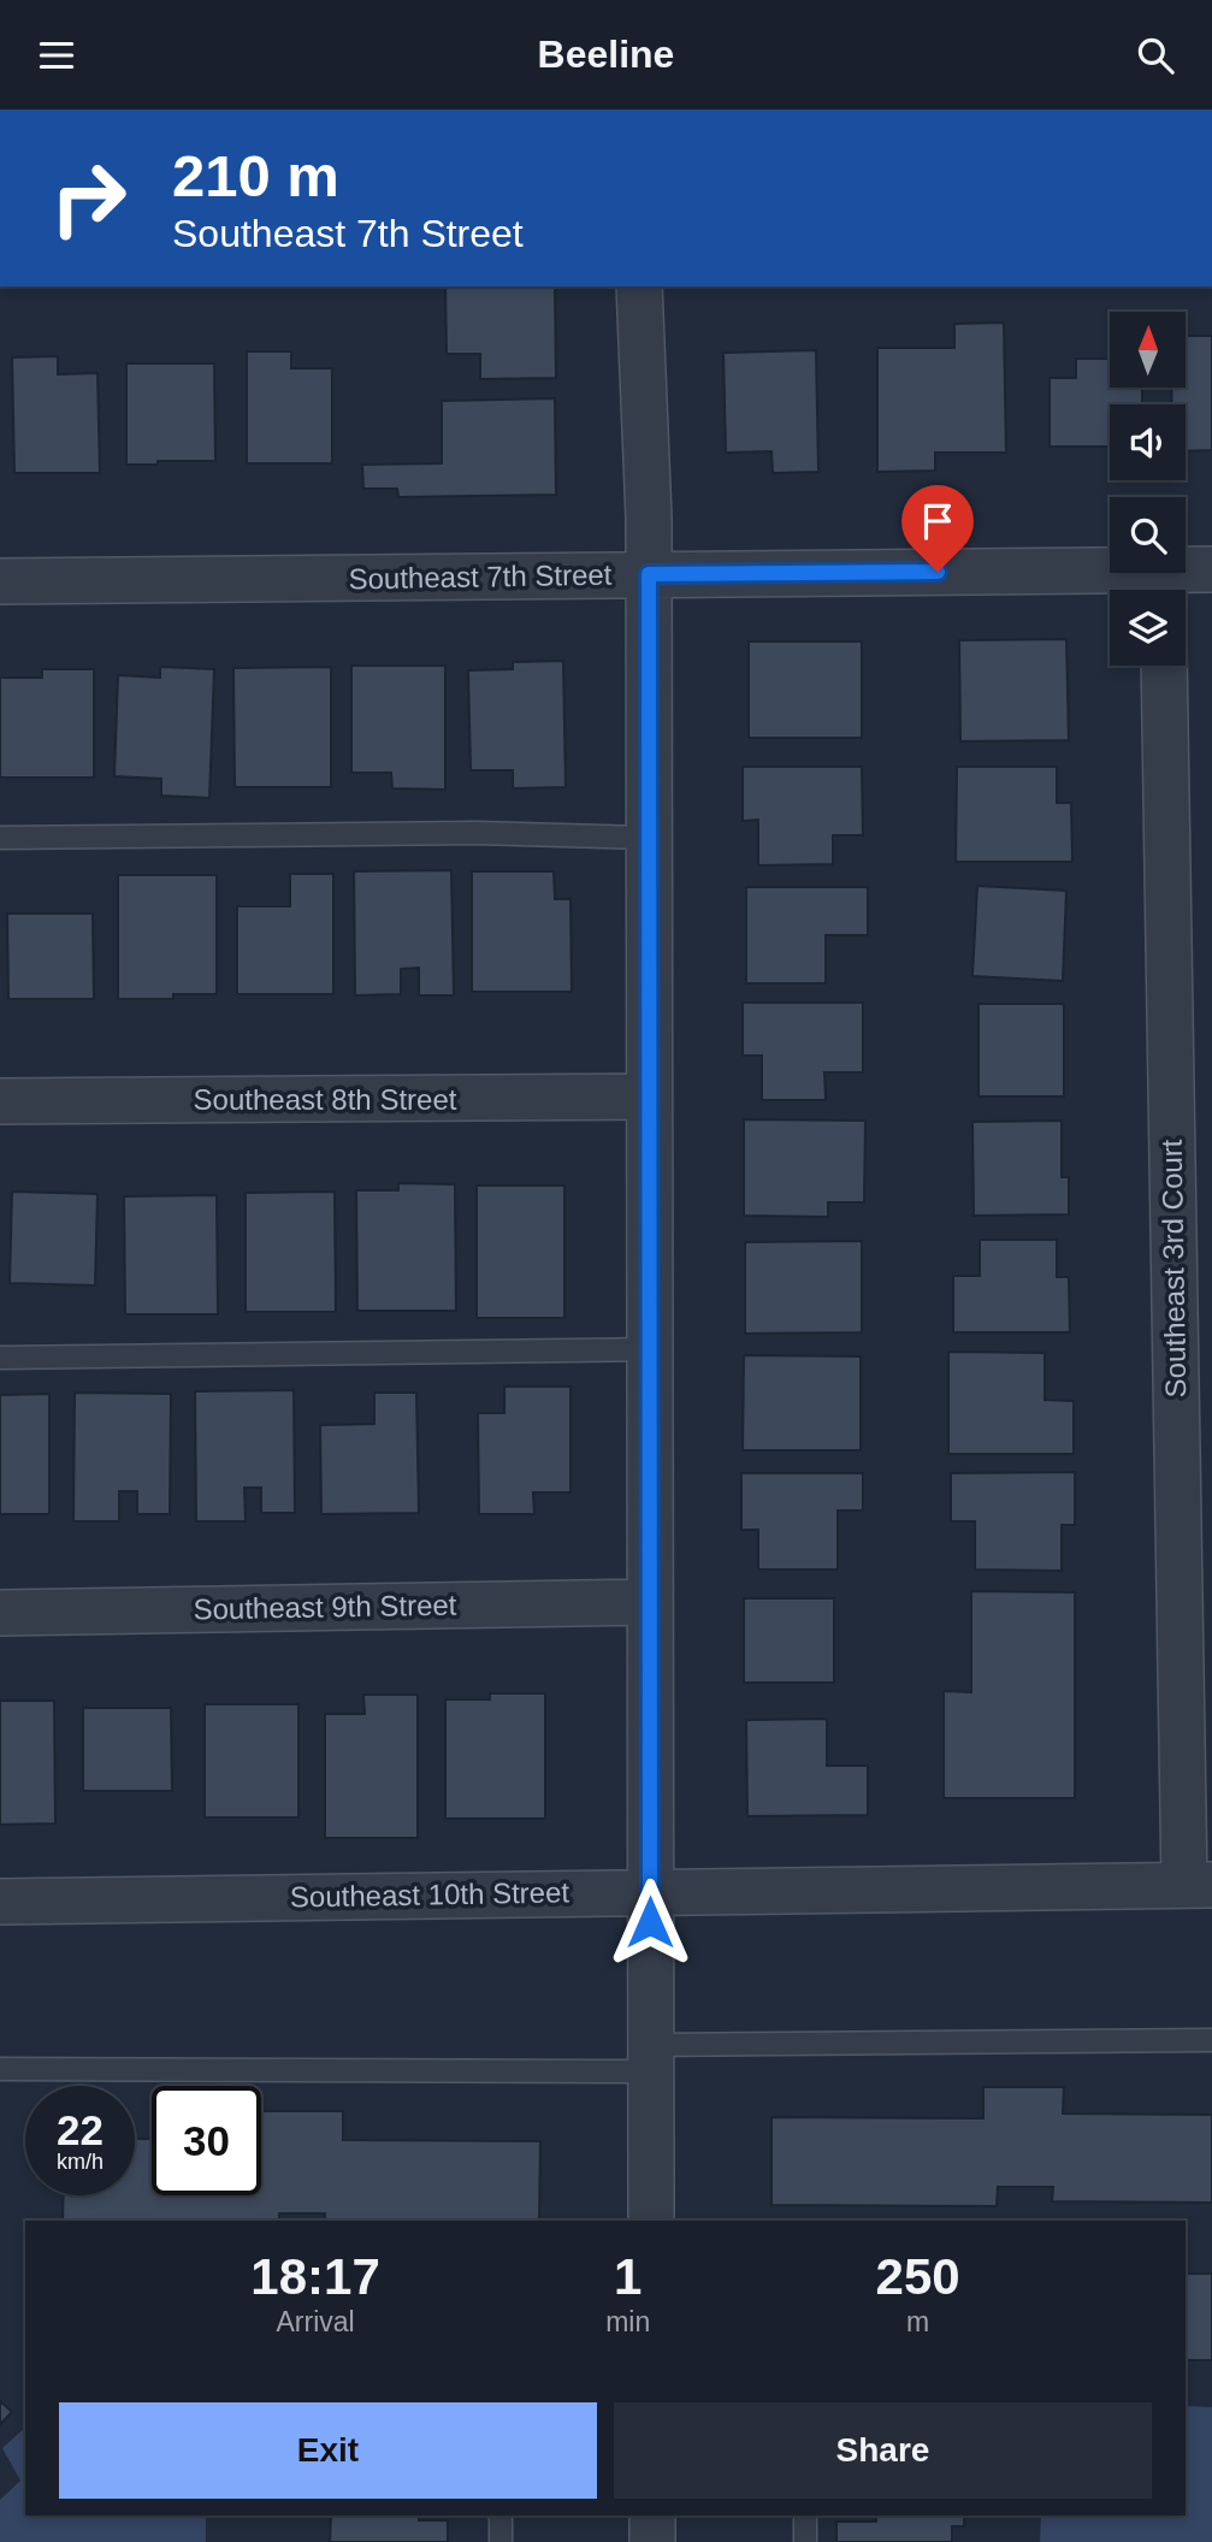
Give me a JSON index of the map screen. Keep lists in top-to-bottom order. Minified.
{"streets":{"street":["Southeast 7th Street","Southeast 8th Street","Southeast 3rd Court","Southeast 9th Street","Southeast 10th Street"]},"crossings":[["Southeast 3rd Court","Southeast 10th Street"]],"north":"top","page":{"header":"Beeline","turn":["210 m","Southeast 7th Street"],"speed":"22 km/h","limit":"30","eta":["18:17","Arrival","1","min","250","m"],"buttons":["Exit","Share"]}}
